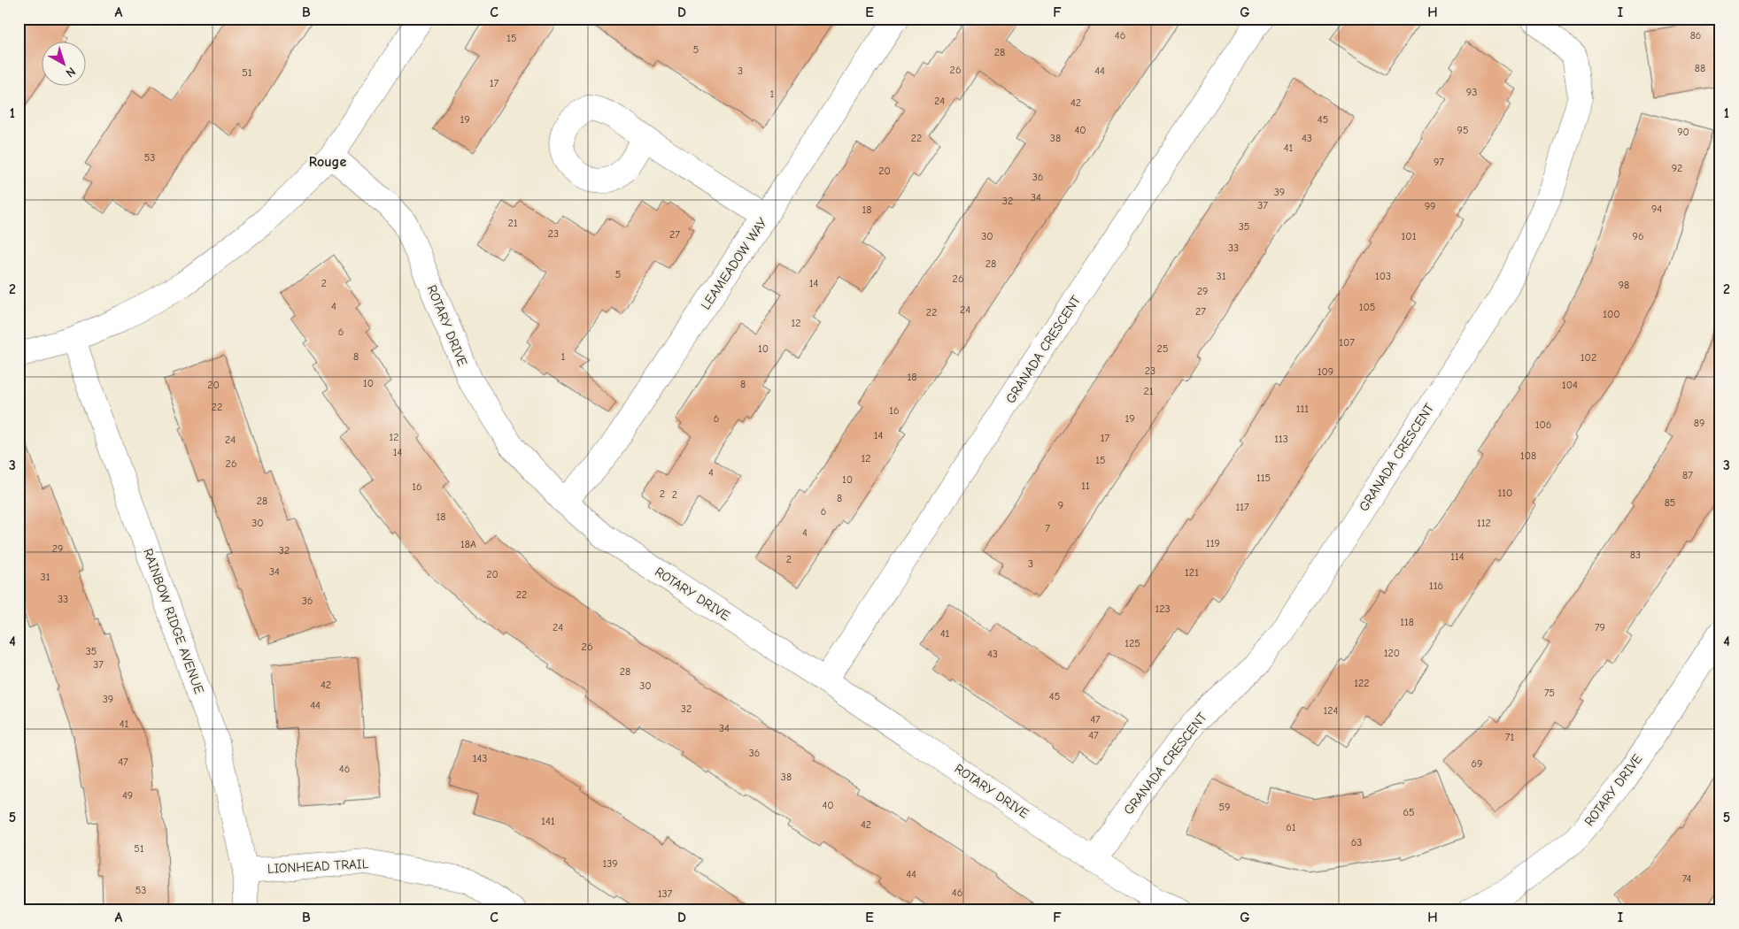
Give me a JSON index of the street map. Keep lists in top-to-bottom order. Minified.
{"streets":{"street":["LEAMEADOW WAY","ROTARY DRIVE","GRANADA CRESCENT","RAINBOW RIDGE AVENUE","LIONHEAD TRAIL"]},"crossings":[["LEAMEADOW WAY","ROTARY DRIVE"],["ROTARY DRIVE","GRANADA CRESCENT"],["RAINBOW RIDGE AVENUE","LIONHEAD TRAIL"]],"districts":["Rouge"],"house_numbers":["46","86","15","5","28","88","26","3","44","51","17","93","1","24","42","19","45","40","95","90","22","38","43","41","53","97","92","20","36","39","34","32","37","99","94","18","21","35","23","27","30","101","96","33","28","5","31","103","26","2","14","98","29","4","105","24","27","22","100","12","6","107","10","25","8","1","102","23","109","18","10","8","20","104","21","22","111","16","6","19","89","106","14","12","17","113","24","14","108","12","15","26","4","87","115","10","11","16","110","2","2","8","28","85","9","117","6","18","30","112","7","4","119","18A","29","32","83","114","2","3","34","121","20","31","116","22","33","36","123","118","24","79","41","125","26","35","120","43","37","28","122","42","30","75","45","39","44","32","124","47","41","34","47","71","36","143","47","69","46","38","49","40","59","65","141","42","61","63","51","139","44","74","53","46","137"],"north":"bottom right","grid":{"columns":["A","B","C","D","E","F","G","H","I"],"rows":["1","2","3","4","5"]}}
